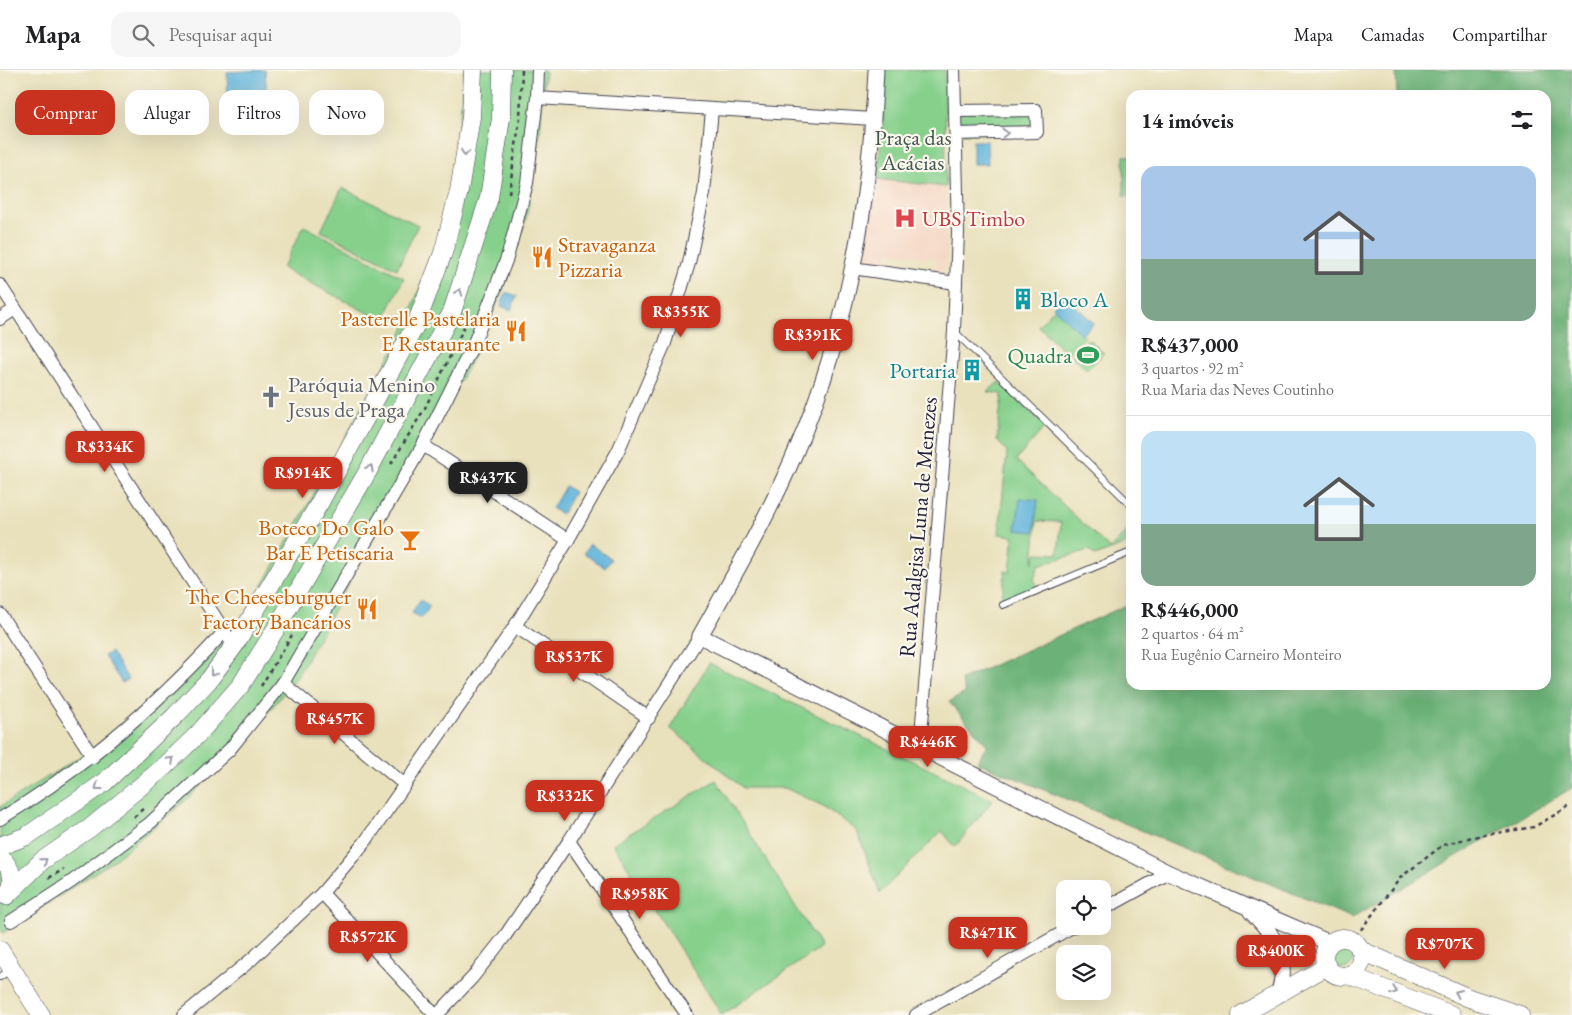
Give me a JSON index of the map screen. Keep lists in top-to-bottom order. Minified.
{"streets":{"street":["Rua Adalgisa Luna de Menezes"]},"parks":["Praça das Acácias"],"places":{"hospital":["UBS Timbo"],"restaurant":["Stravaganza Pizzaria","Pasterelle Pastelaria E Restaurante","The Cheeseburguer Factory Bancários"],"building":["Bloco A","Portaria"],"sports":["Quadra"],"church":["Paróquia Menino Jesus de Praga"],"bar":["Boteco Do Galo Bar E Petiscaria"]},"page":{"header":"Mapa","search":"Pesquisar aqui","nav":["Mapa","Camadas","Compartilhar"],"chip":["Comprar","Alugar","Filtros","Novo"],"heading":"14 imóveis","list":[{"name":"R$437,000","note":"3 quartos · 92 m² · Rua Maria das Neves Coutinho"},{"name":"R$446,000","note":"2 quartos · 64 m² · Rua Eugênio Carneiro Monteiro"}],"price":["R$355K","R$391K","R$334K","R$914K","R$437K","R$537K","R$457K","R$446K","R$332K","R$958K","R$471K","R$572K","R$707K","R$400K"]}}
